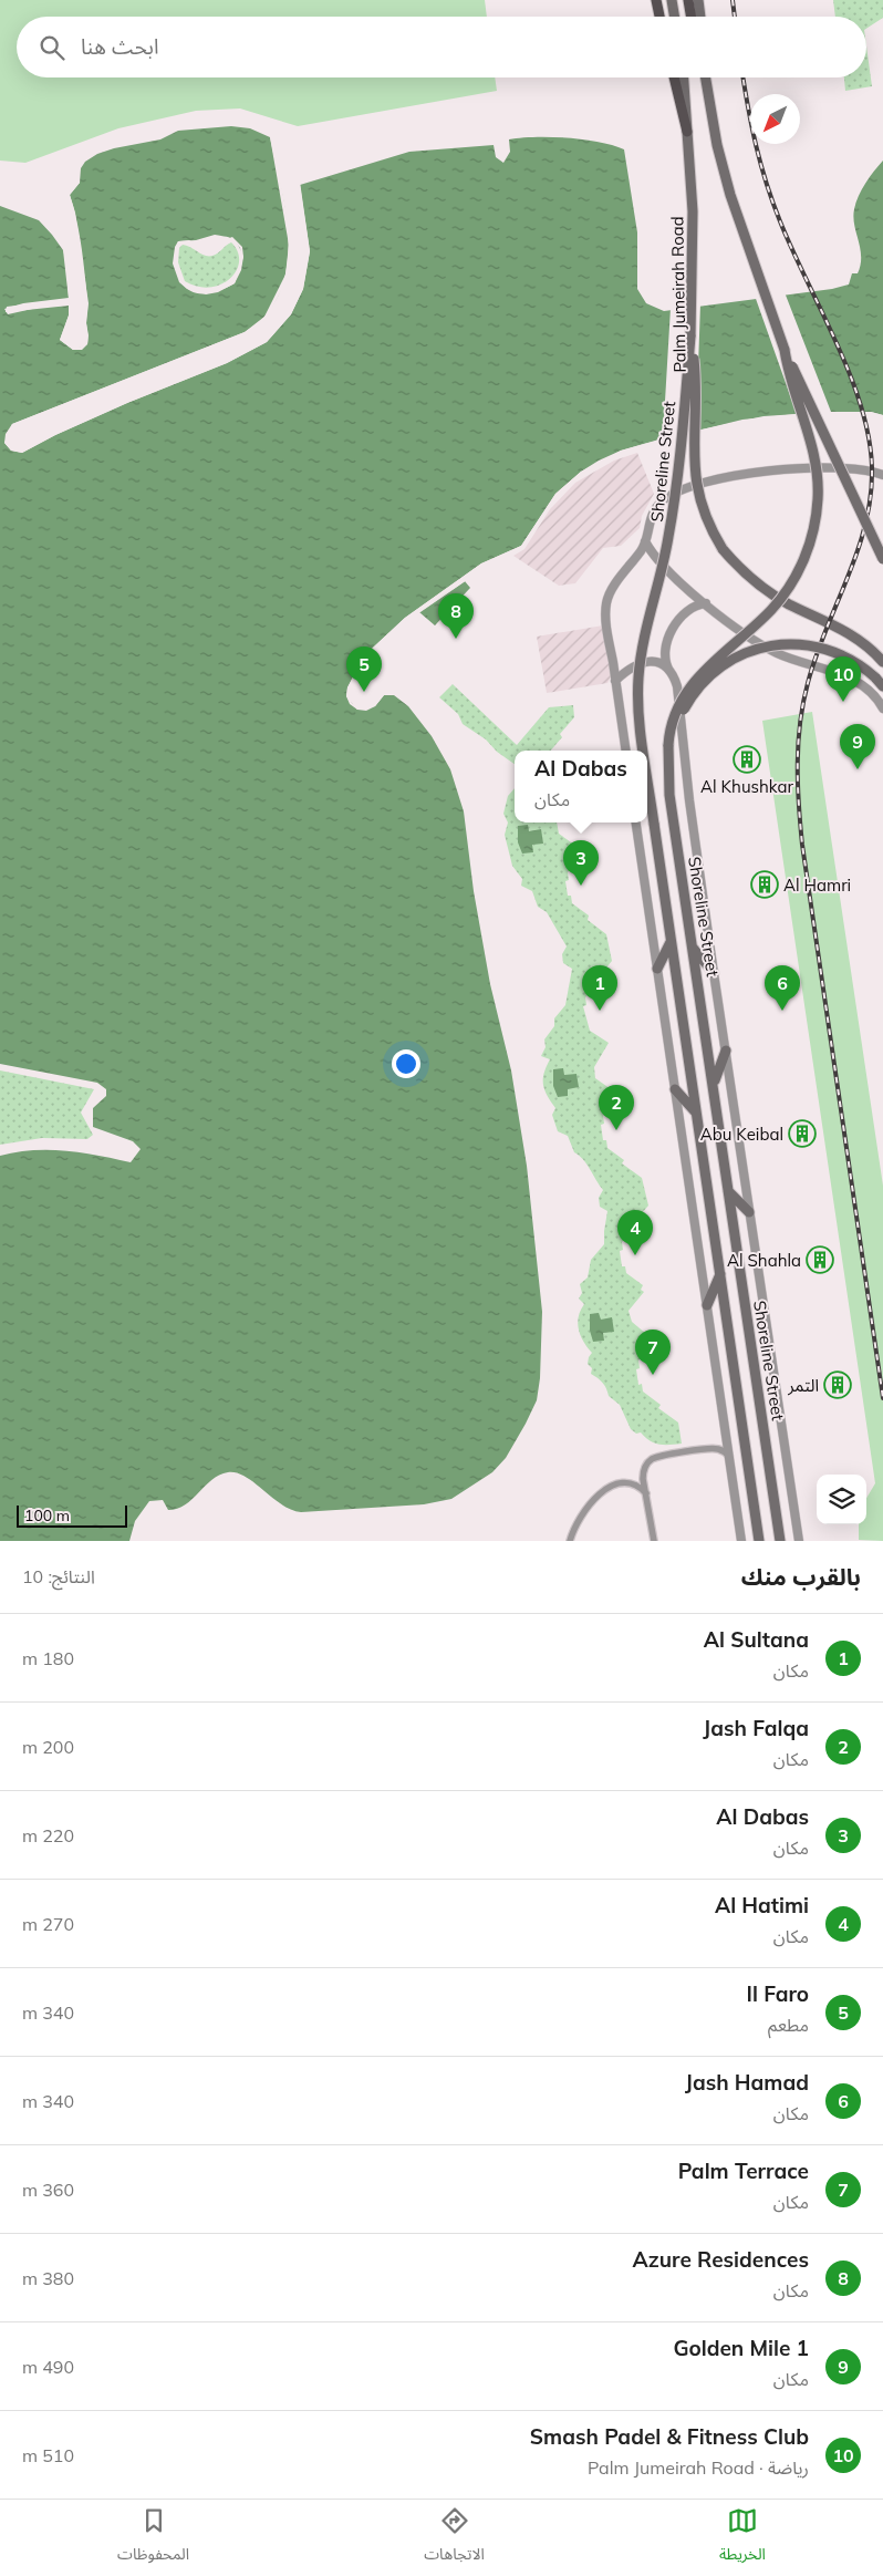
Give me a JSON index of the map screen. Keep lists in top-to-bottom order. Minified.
{"streets":{"main road":["Palm Jumeirah Road","Shoreline Street"]},"crossings":[["Palm Jumeirah Road","Shoreline Street"]],"places":{"building":["Al Khushkar","Al Hamri","Abu Keibal","Al Shahla","التمر"]},"scale_bar":"100 m","north":"bottom left","page":{"search":"ابحث هنا","pins":["8","5","10","9","3","1","6","2","4","7"],"popup":["Al Dabas","مكان"],"scale":"100 m","heading":["بالقرب منك","النتائج: 10"],"list":[{"mark":"1","name":"Al Sultana","note":"مكان","value":"180 m"},{"mark":"2","name":"Jash Falqa","note":"مكان","value":"200 m"},{"mark":"3","name":"Al Dabas","note":"مكان","value":"220 m"},{"mark":"4","name":"Al Hatimi","note":"مكان","value":"270 m"},{"mark":"5","name":"Il Faro","note":"مطعم","value":"340 m"},{"mark":"6","name":"Jash Hamad","note":"مكان","value":"340 m"},{"mark":"7","name":"Palm Terrace","note":"مكان","value":"360 m"},{"mark":"8","name":"Azure Residences","note":"مكان","value":"380 m"},{"mark":"9","name":"Golden Mile 1","note":"مكان","value":"490 m"},{"mark":"10","name":"Smash Padel & Fitness Club","note":"رياضة · Palm Jumeirah Road","value":"510 m"}],"nav":["الخريطة","الاتجاهات","المحفوظات"]}}
